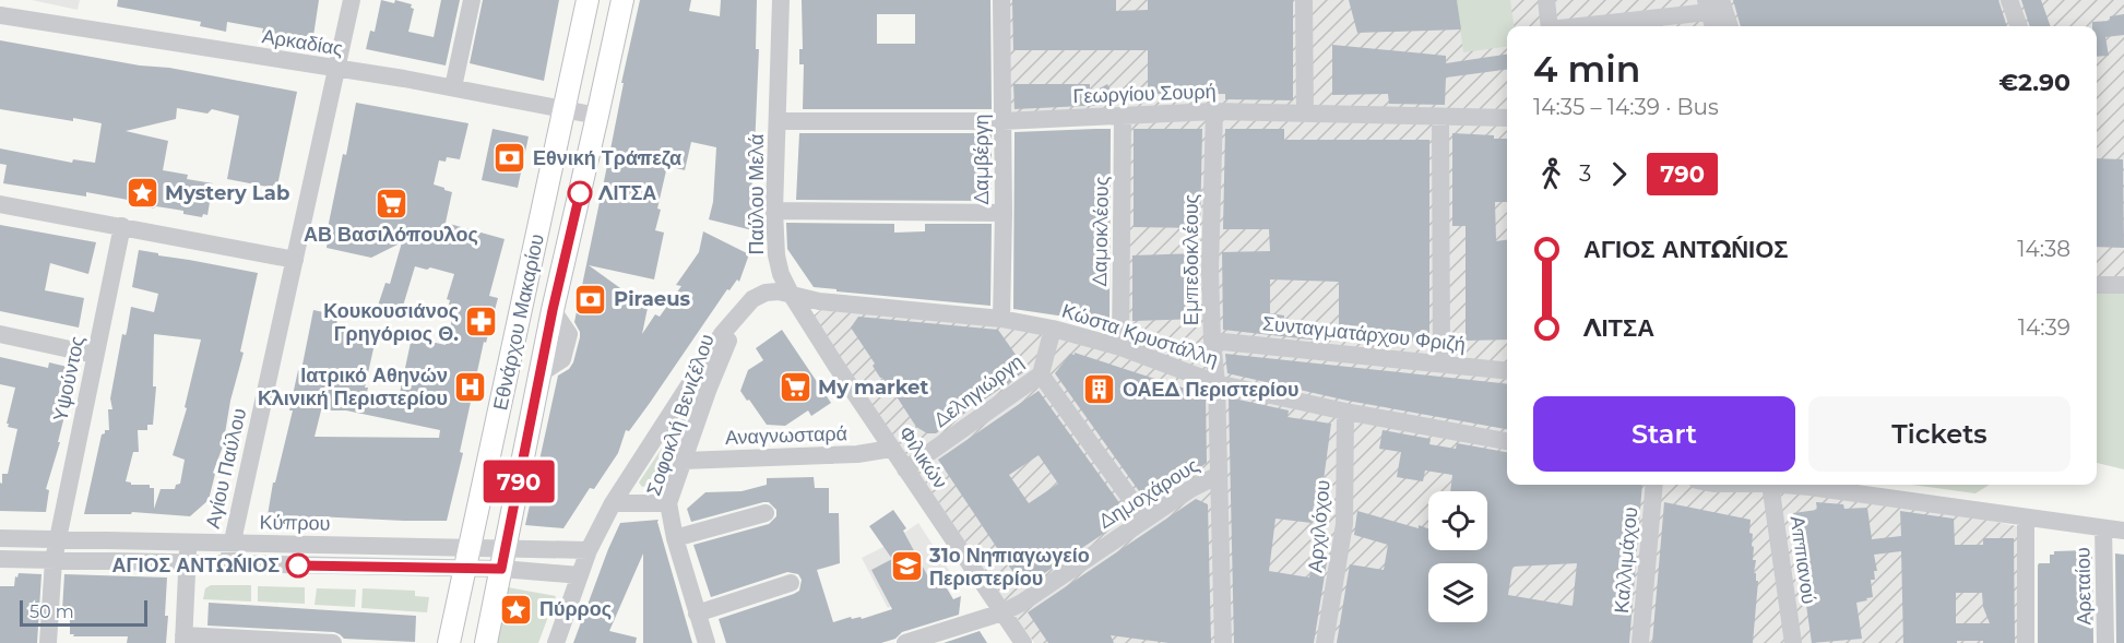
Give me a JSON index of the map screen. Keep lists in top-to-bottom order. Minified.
{"streets":{"main road":["Εθνάρχου Μακαρίου"],"street":["Αρκαδίας","Γεωργίου Σουρή","Δαμβέργη","Παύλου Μελά","Δαμοκλέους","Εμπεδοκλέους","Συνταγματάρχου Φριζή","Κώστα Κρυστάλλη","Υψούντος","Δεληγιώργη","Σοφοκλή Βενιζέλου","Αναγνωσταρά","Φιλικών","Αγίου Παύλου","Δημοχάρους","Κύπρου","Αρχιλόχου","Καλλιμάχου","Αππιανού","Αρεταίου"]},"crossings":[["Αρκαδίας","Εθνάρχου Μακαρίου"],["Αρκαδίας","Αγίου Παύλου"],["Γεωργίου Σουρή","Δαμβέργη"],["Γεωργίου Σουρή","Παύλου Μελά"],["Γεωργίου Σουρή","Δαμοκλέους"],["Γεωργίου Σουρή","Εμπεδοκλέους"],["Δαμβέργη","Κώστα Κρυστάλλη"],["Παύλου Μελά","Κώστα Κρυστάλλη"],["Παύλου Μελά","Φιλικών"],["Δαμοκλέους","Κώστα Κρυστάλλη"],["Εμπεδοκλέους","Συνταγματάρχου Φριζή"],["Εμπεδοκλέους","Κώστα Κρυστάλλη"],["Εμπεδοκλέους","Δημοχάρους"],["Εθνάρχου Μακαρίου","Κύπρου"],["Κώστα Κρυστάλλη","Δεληγιώργη"],["Κώστα Κρυστάλλη","Φιλικών"],["Κώστα Κρυστάλλη","Αρχιλόχου"],["Υψούντος","Κύπρου"],["Δεληγιώργη","Φιλικών"],["Σοφοκλή Βενιζέλου","Αναγνωσταρά"],["Αναγνωσταρά","Φιλικών"],["Φιλικών","Δημοχάρους"],["Αγίου Παύλου","Κύπρου"]],"places":{"bank":["Εθνική Τράπεζα","Piraeus"],"place":["Mystery Lab","Πύρρος"],"other":["ΛΙΤΣΑ","ΑΓΙΟΣ ΑΝΤΏΝΙΟΣ"],"supermarket":["ΑΒ Βασιλόπουλος","My market"],"pharmacy":["Κουκουσιάνος Γρηγόριος Θ."],"hospital":["Ιατρικό Αθηνών Κλινική Περιστερίου"],"building":["ΟΑΕΔ Περιστερίου"],"school or university":["31ο Νηπιαγωγείο Περιστερίου"]},"lines":["bus line 790"],"scale_bar":"50 m","page":{"on_map":"790","heading":["4 min","14:35 – 14:39 · Bus","€2.90"],"legs":["3","790"],"list":[{"name":"ΑΓΙΟΣ ΑΝΤΏΝΙΟΣ","value":"14:38"},{"name":"ΛΙΤΣΑ","value":"14:39"}],"buttons":["Start","Tickets"],"scale":"50 m"}}
